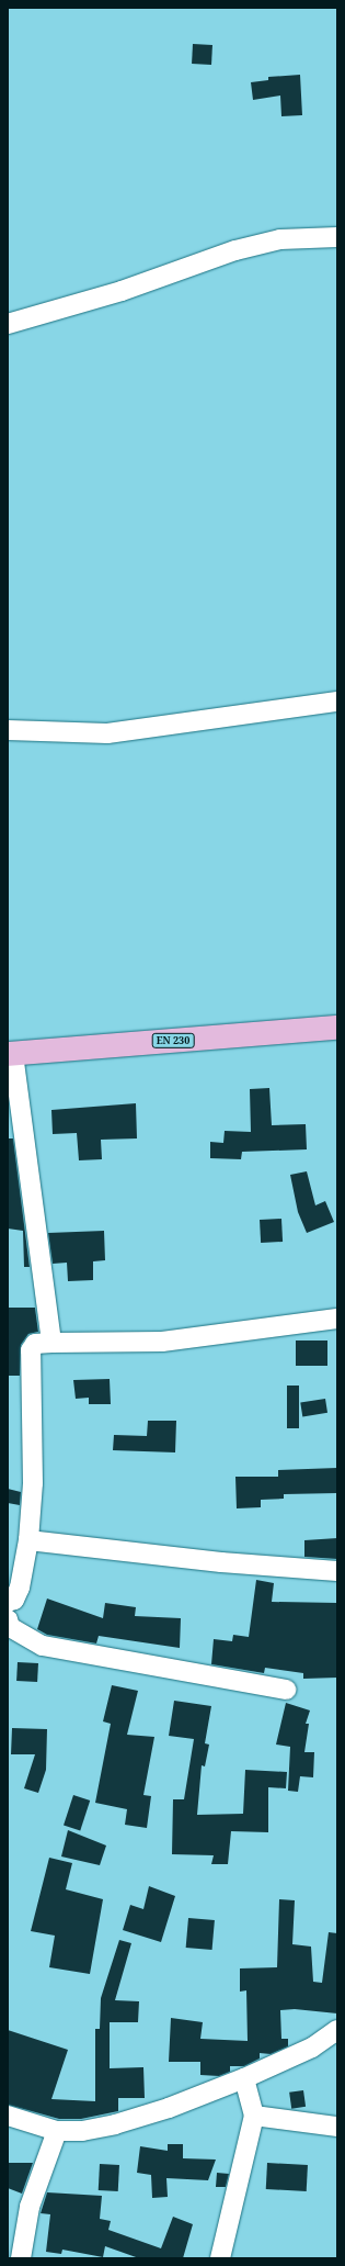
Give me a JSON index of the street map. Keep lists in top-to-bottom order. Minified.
{"streets":{"main road":["EN 230"]}}
